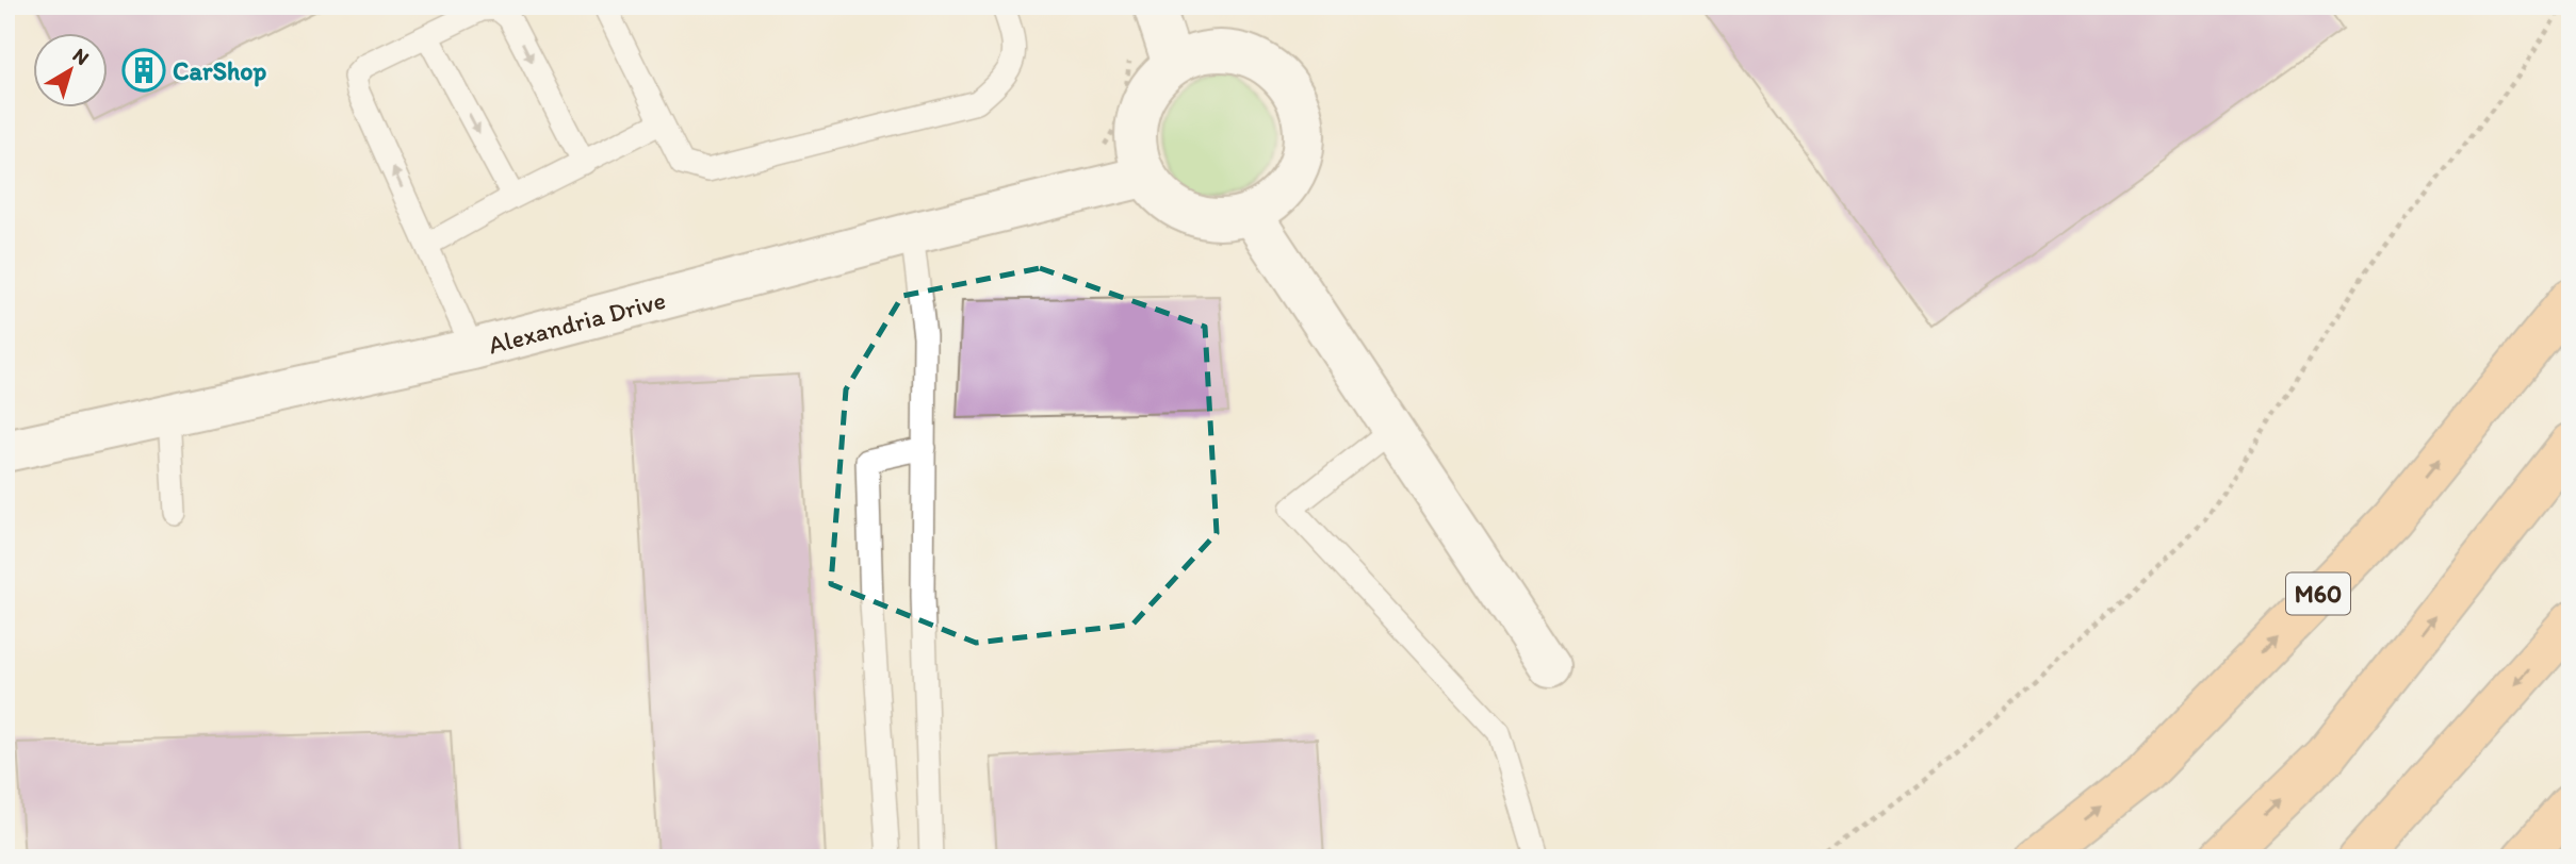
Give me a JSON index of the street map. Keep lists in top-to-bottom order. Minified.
{"streets":{"highway":["M60"],"street":["Alexandria Drive"]},"places":{"building":["CarShop"]},"north":"top right"}
